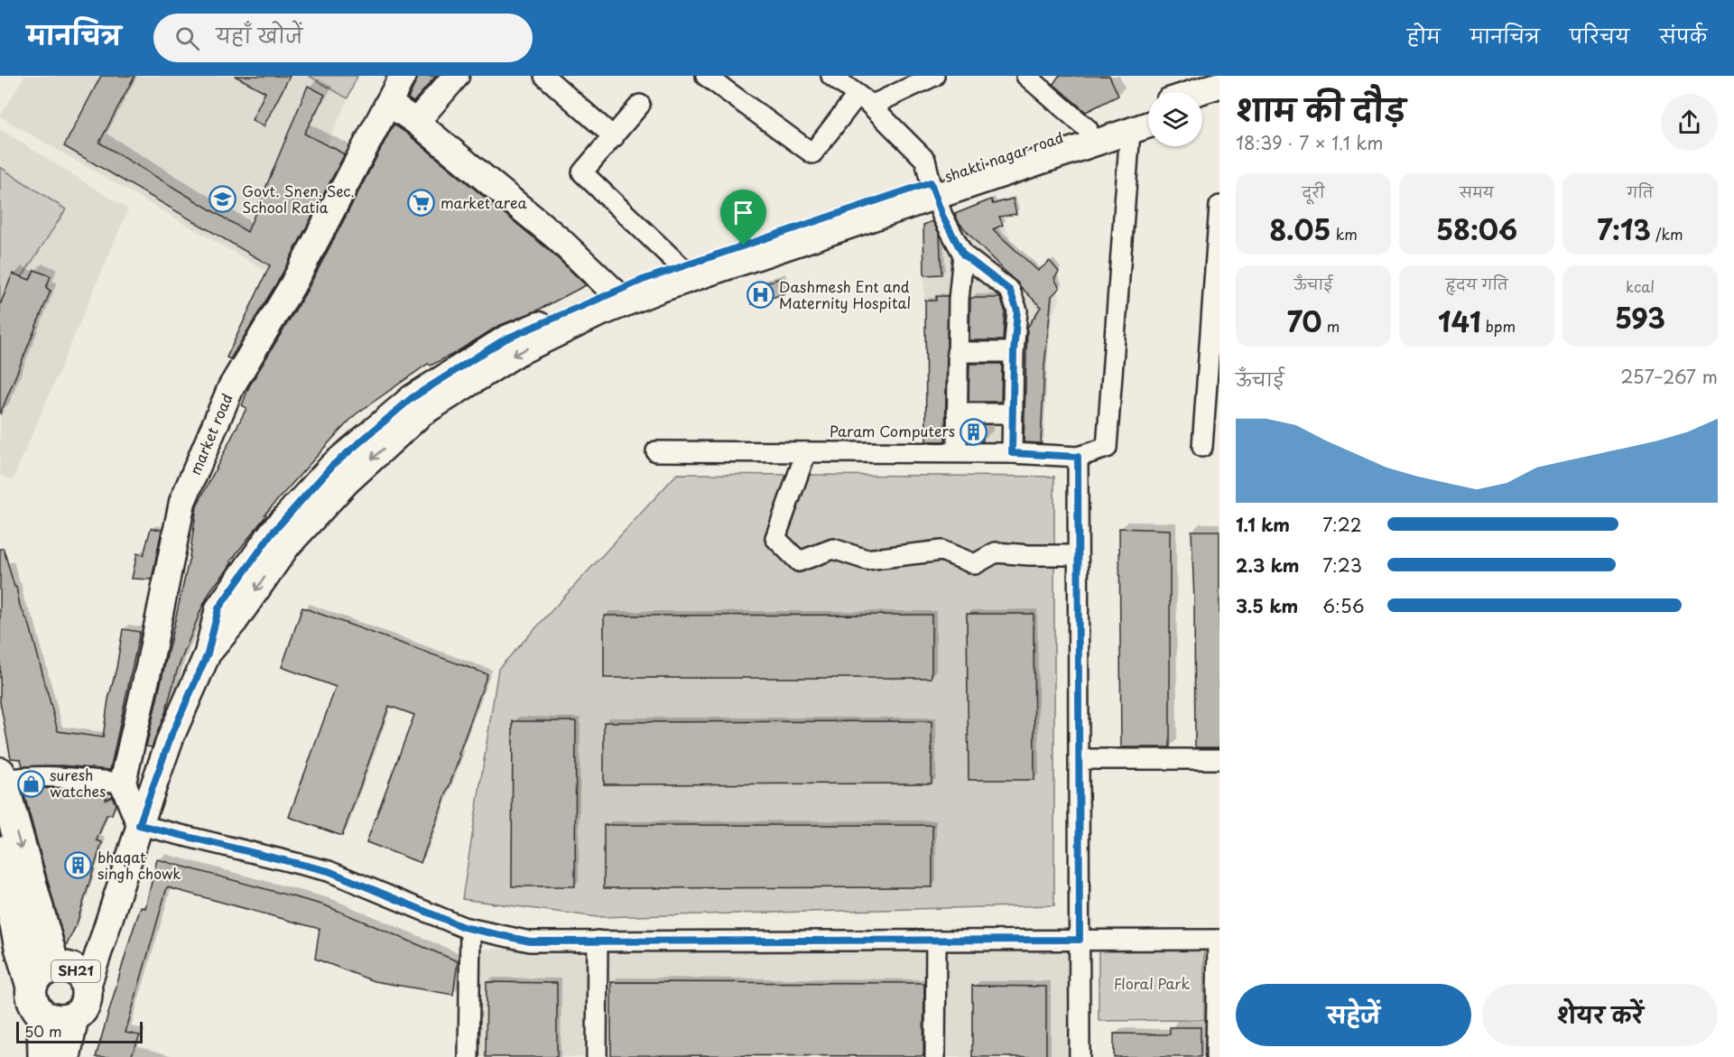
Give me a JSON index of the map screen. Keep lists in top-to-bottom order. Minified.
{"streets":{"main road":["shakti nagar road","market road","SH21"]},"crossings":[["shakti nagar road","SH21"]],"parks":["Floral Park"],"places":{"school or university":["Govt. Snen. Sec. School Ratia"],"supermarket":["market area"],"hospital":["Dashmesh Ent and Maternity Hospital"],"building":["Param Computers","bhagat singh chowk"],"shop":["suresh watches"]},"scale_bar":"50 m","page":{"header":"मानचित्र","search":"यहाँ खोजें","nav":["होम","मानचित्र","परिचय","संपर्क"],"heading":["शाम की दौड़","18:39 · 7 × 1.1 km"],"stats":[["दूरी","8.05 km"],["समय","58:06"],["गति","7:13 /km"],["ऊँचाई","70 m"],["हृदय गति","141 bpm"],["kcal","593"]],"chart":["ऊँचाई","257–267 m"],"list":[{"name":"1.1 km","note":"7:22"},{"name":"2.3 km","note":"7:23"},{"name":"3.5 km","note":"6:56"}],"buttons":["सहेजें","शेयर करें"],"scale":"50 m"}}
